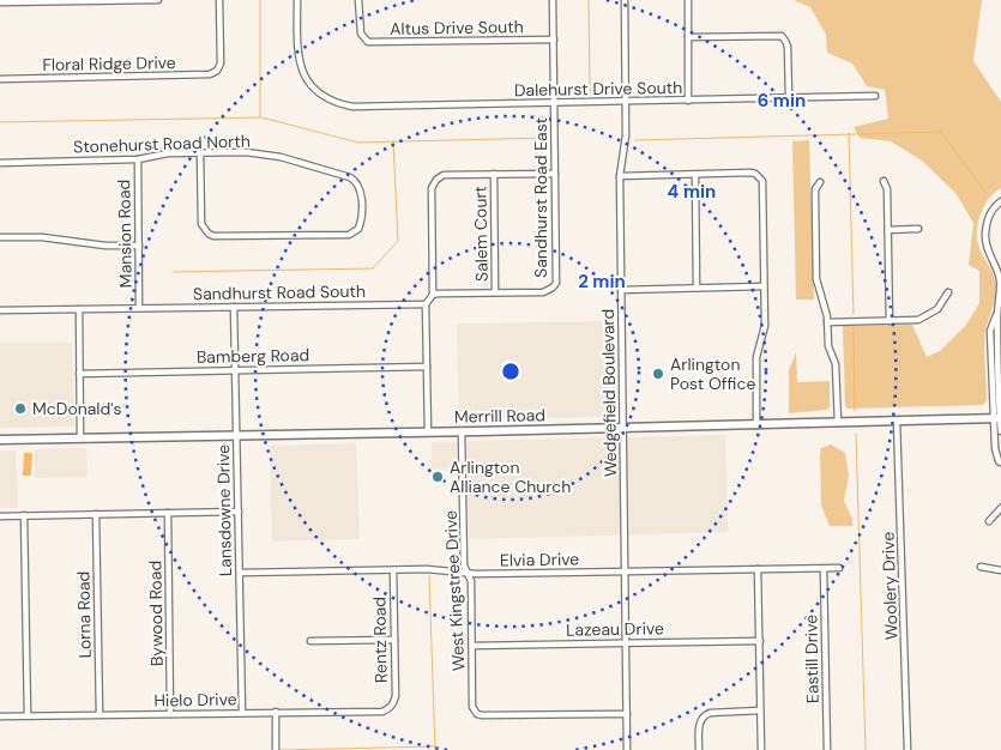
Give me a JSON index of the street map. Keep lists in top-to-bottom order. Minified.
{"streets":{"main road":["Merrill Road"],"street":["Altus Drive South","Floral Ridge Drive","Dalehurst Drive South","Stonehurst Road North","Sandhurst Road East","Mansion Road","Salem Court","Sandhurst Road South","Bamberg Road","Wedgefield Boulevard","Lansdowne Drive","Elvia Drive","Woolery Drive","West Kingstree Drive","Bywood Road","Lorna Road","Lazeau Drive","Rentz Road","Eastill Drive","Hielo Drive"]},"crossings":[["Altus Drive South","Sandhurst Road East"],["Dalehurst Drive South","Sandhurst Road East"],["Dalehurst Drive South","Wedgefield Boulevard"],["Stonehurst Road North","Mansion Road"],["Sandhurst Road East","Salem Court"],["Mansion Road","Sandhurst Road South"],["Sandhurst Road South","Lansdowne Drive"],["Bamberg Road","Lansdowne Drive"],["Wedgefield Boulevard","Merrill Road"],["Wedgefield Boulevard","Elvia Drive"],["Wedgefield Boulevard","West Kingstree Drive"],["Wedgefield Boulevard","Lazeau Drive"],["Merrill Road","Lansdowne Drive"],["Merrill Road","Woolery Drive"],["Merrill Road","West Kingstree Drive"],["Lansdowne Drive","Elvia Drive"],["Lansdowne Drive","Hielo Drive"],["Elvia Drive","West Kingstree Drive"],["Elvia Drive","Rentz Road"],["Elvia Drive","Eastill Drive"],["West Kingstree Drive","Lazeau Drive"],["Bywood Road","Hielo Drive"],["Lorna Road","Hielo Drive"],["Rentz Road","Hielo Drive"]],"places":["Arlington Post Office","McDonald's","Arlington Alliance Church"],"rings":["6 min","4 min","2 min"]}
